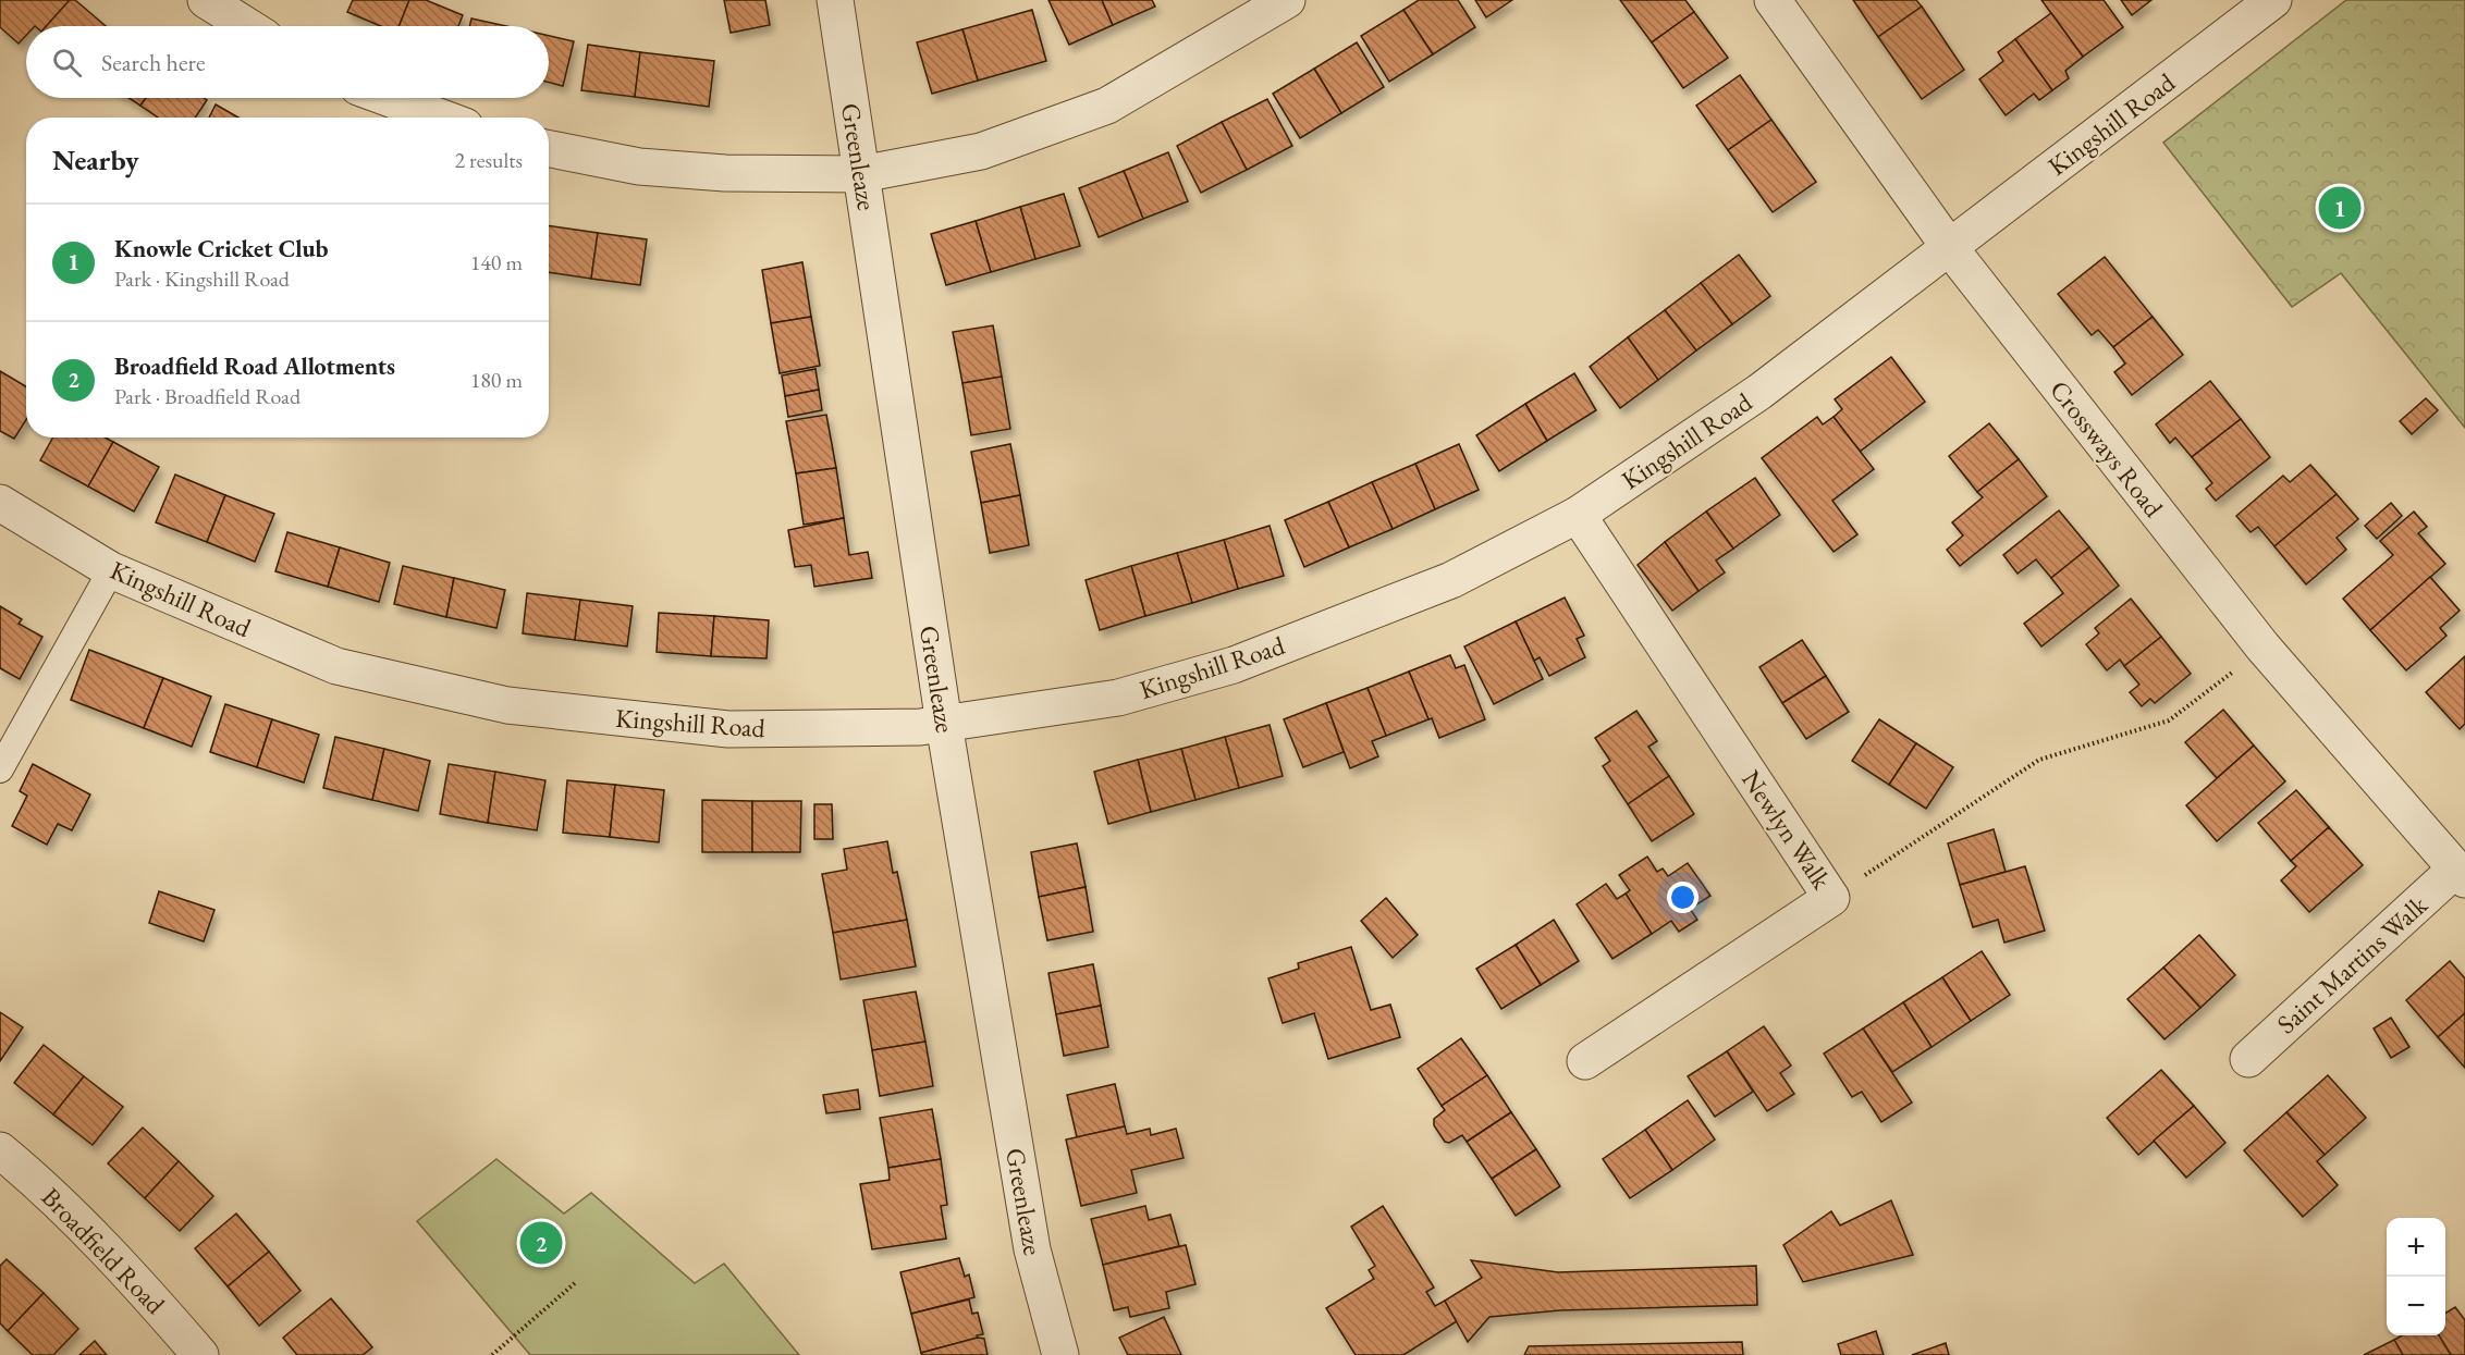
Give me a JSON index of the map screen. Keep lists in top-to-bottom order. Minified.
{"streets":{"street":["Kingshill Road","Greenleaze","Crossways Road","Newlyn Walk","Saint Martins Walk","Broadfield Road"]},"crossings":[["Kingshill Road","Greenleaze"],["Kingshill Road","Crossways Road"],["Kingshill Road","Newlyn Walk"],["Crossways Road","Saint Martins Walk"]],"page":{"search":"Search here","heading":["Nearby","2 results"],"pins":["1","2"],"list":[{"mark":"1","name":"Knowle Cricket Club","note":"Park · Kingshill Road","value":"140 m"},{"mark":"2","name":"Broadfield Road Allotments","note":"Park · Broadfield Road","value":"180 m"}],"map_buttons":["+","−"]}}
